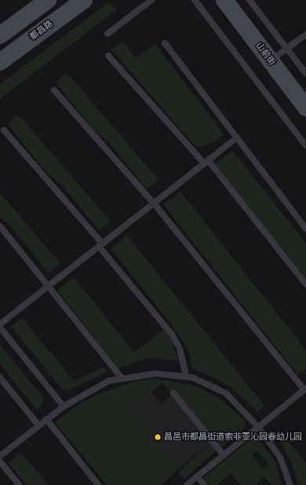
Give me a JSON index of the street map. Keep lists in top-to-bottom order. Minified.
{"streets":{"main road":["都昌路","山前街"]},"places":["昌邑市都昌街道索非亚沁园春幼儿园"]}
